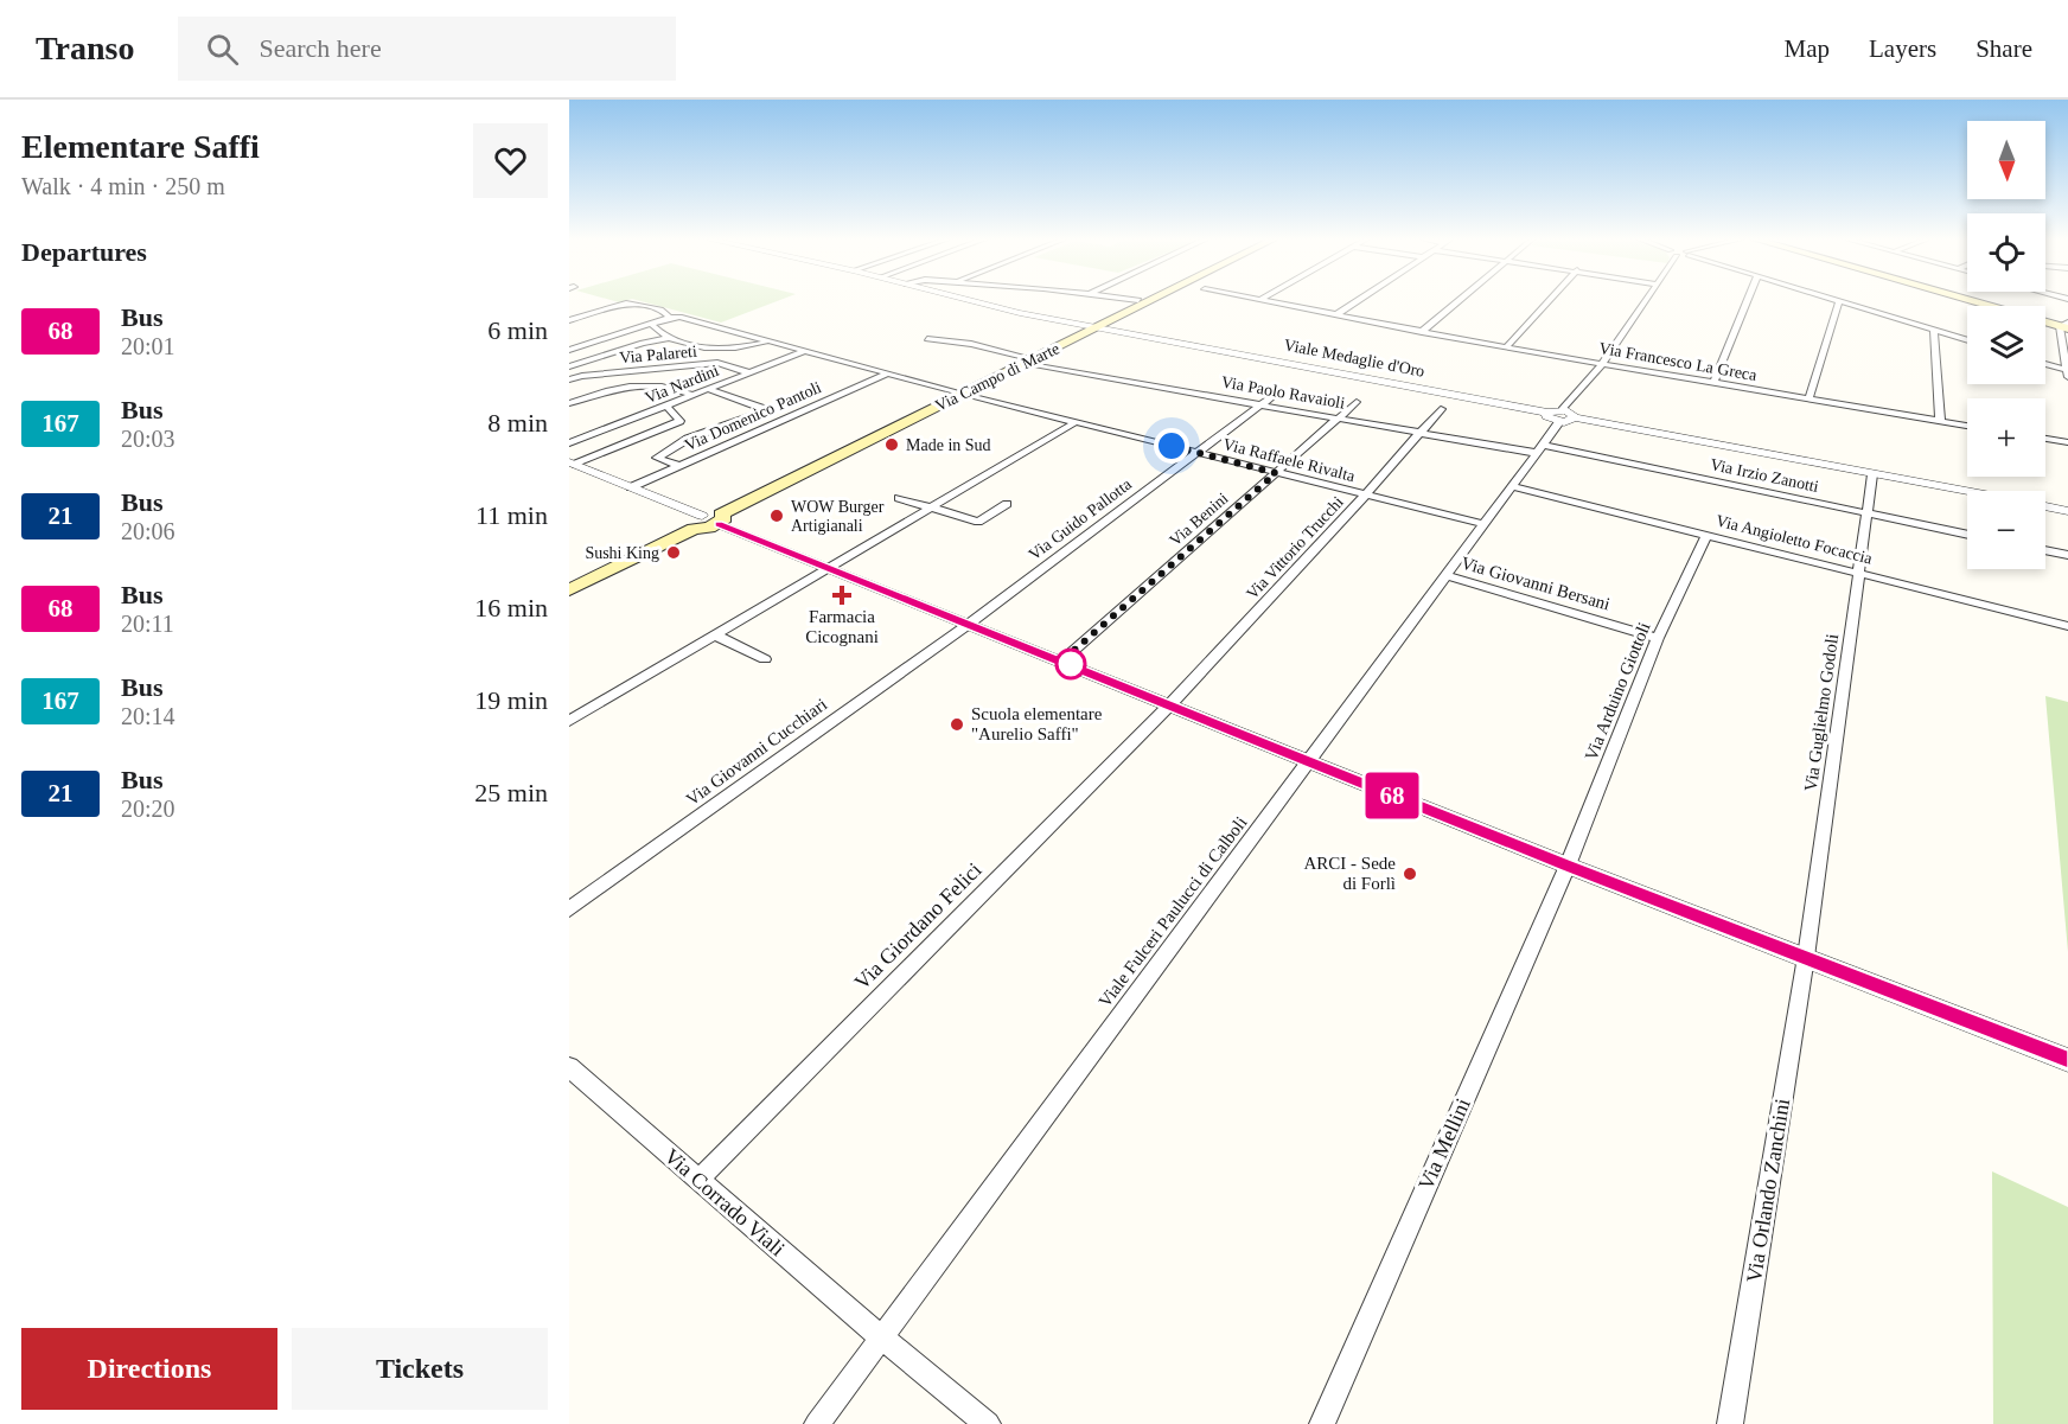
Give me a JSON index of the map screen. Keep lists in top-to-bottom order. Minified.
{"streets":{"main road":["Via Campo di Marte"],"street":["Via Palareti","Viale Medaglie d'Oro","Via Francesco La Greca","Via Nardini","Via Paolo Ravaioli","Via Domenico Pantoli","Via Raffaele Rivalta","Via Irzio Zanotti","Via Guido Pallotta","Via Benini","Via Angioletto Focaccia","Via Vittorio Trucchi","Via Giovanni Bersani","Via Arduino Giottoli","Via Guglielmo Godoli","Via Giovanni Cucchiari","Viale Fulceri Paulucci di Calboli","Via Giordano Felici","Via Mellini","Via Orlando Zanchini","Via Corrado Viali"]},"crossings":[["Via Palareti","Via Nardini"],["Viale Medaglie d'Oro","Via Campo di Marte"],["Viale Medaglie d'Oro","Via Guglielmo Godoli"],["Viale Medaglie d'Oro","Viale Fulceri Paulucci di Calboli"],["Via Francesco La Greca","Viale Fulceri Paulucci di Calboli"],["Via Campo di Marte","Via Paolo Ravaioli"],["Via Campo di Marte","Via Raffaele Rivalta"],["Via Nardini","Via Raffaele Rivalta"],["Via Paolo Ravaioli","Via Irzio Zanotti"],["Via Paolo Ravaioli","Via Guido Pallotta"],["Via Paolo Ravaioli","Via Benini"],["Via Paolo Ravaioli","Via Vittorio Trucchi"],["Via Paolo Ravaioli","Viale Fulceri Paulucci di Calboli"],["Via Domenico Pantoli","Via Raffaele Rivalta"],["Via Raffaele Rivalta","Via Guido Pallotta"],["Via Raffaele Rivalta","Via Benini"],["Via Raffaele Rivalta","Via Vittorio Trucchi"],["Via Raffaele Rivalta","Viale Fulceri Paulucci di Calboli"],["Via Irzio Zanotti","Via Guglielmo Godoli"],["Via Irzio Zanotti","Viale Fulceri Paulucci di Calboli"],["Via Guido Pallotta","Via Giovanni Cucchiari"],["Via Angioletto Focaccia","Via Arduino Giottoli"],["Via Angioletto Focaccia","Via Guglielmo Godoli"],["Via Angioletto Focaccia","Viale Fulceri Paulucci di Calboli"],["Via Vittorio Trucchi","Via Giordano Felici"],["Via Giovanni Bersani","Via Arduino Giottoli"],["Via Giovanni Bersani","Viale Fulceri Paulucci di Calboli"],["Via Arduino Giottoli","Via Mellini"],["Via Guglielmo Godoli","Via Orlando Zanchini"],["Viale Fulceri Paulucci di Calboli","Via Corrado Viali"],["Via Giordano Felici","Via Corrado Viali"]],"places":{"other":["Made in Sud","WOW Burger Artigianali","Sushi King","Scuola elementare \"Aurelio Saffi\"","ARCI - Sede di Forlì"],"health":["Farmacia Cicognani"]},"lines":["bus line 68"],"north":"bottom","page":{"header":"Transo","search":"Search here","nav":["Map","Layers","Share"],"heading":[["Elementare Saffi","Walk · 4 min · 250 m"],"Departures"],"on_map":"68","map_buttons":["+","−"],"list":[{"mark":"68","name":"Bus","note":"20:01","value":"6 min"},{"mark":"167","name":"Bus","note":"20:03","value":"8 min"},{"mark":"21","name":"Bus","note":"20:06","value":"11 min"},{"mark":"68","name":"Bus","note":"20:11","value":"16 min"},{"mark":"167","name":"Bus","note":"20:14","value":"19 min"},{"mark":"21","name":"Bus","note":"20:20","value":"25 min"}],"buttons":["Directions","Tickets"]}}
